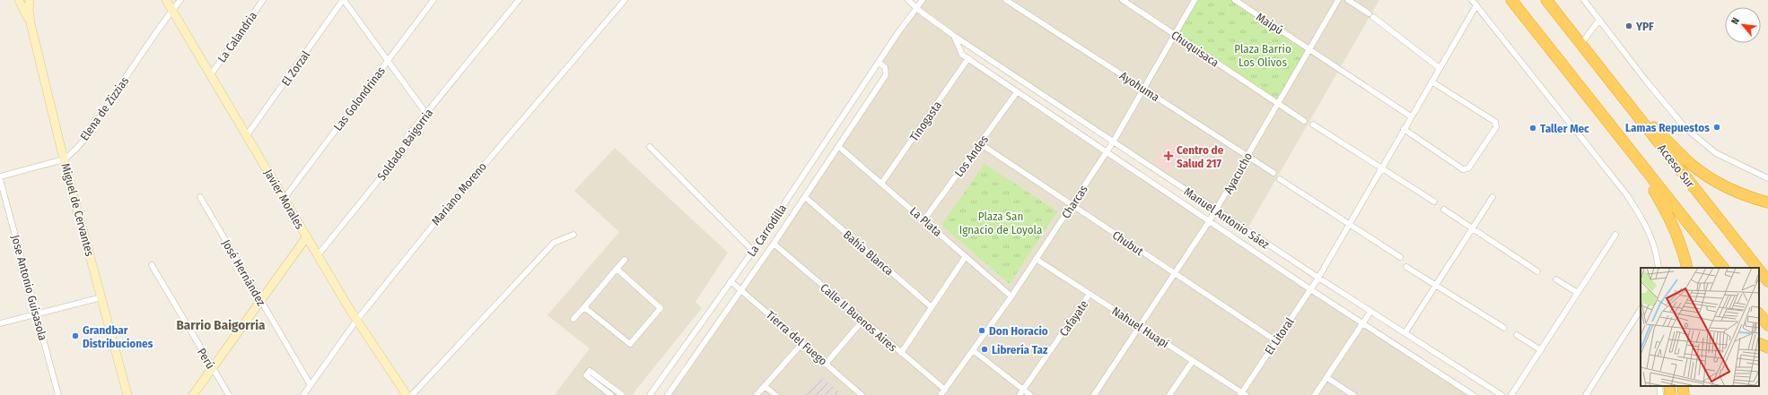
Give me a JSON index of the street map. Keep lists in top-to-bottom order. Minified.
{"streets":{"highway":["Acceso Sur"],"street":["Maipú","La Calandria","Chuquisaca","El Zorzal","Ayohuma","Las Golondrinas","Elena de Zizzias","Tinogasta","Soldado Baigorria","Los Andes","Ayacucho","Mariano Moreno","Javier Morales","Charcas","Miguel de Cervantes","Manuel Antonio Sáez","La Plata","La Carrodilla","Chubut","Bahía Blanca","José Hernández","Jose Antonio Guisasola","Calle II Buenos Aires","Cafayate","Nahuel Huapí","El Litoral","Tierra del Fuego","Perú"]},"crossings":[["Maipú","Ayacucho"],["Maipú","El Litoral"],["La Calandria","Javier Morales"],["Chuquisaca","Ayacucho"],["Chuquisaca","Charcas"],["El Zorzal","Javier Morales"],["Ayohuma","Ayacucho"],["Ayohuma","Charcas"],["Las Golondrinas","Javier Morales"],["Elena de Zizzias","Javier Morales"],["Elena de Zizzias","Miguel de Cervantes"],["Tinogasta","Manuel Antonio Sáez"],["Tinogasta","La Plata"],["Soldado Baigorria","Javier Morales"],["Los Andes","Manuel Antonio Sáez"],["Los Andes","La Plata"],["Los Andes","Chubut"],["Ayacucho","Manuel Antonio Sáez"],["Ayacucho","Chubut"],["Ayacucho","Nahuel Huapí"],["Mariano Moreno","Javier Morales"],["Mariano Moreno","José Hernández"],["Charcas","Manuel Antonio Sáez"],["Charcas","La Plata"],["Charcas","Chubut"],["Charcas","Calle II Buenos Aires"],["Charcas","Nahuel Huapí"],["Manuel Antonio Sáez","La Carrodilla"],["Manuel Antonio Sáez","El Litoral"],["La Plata","La Carrodilla"],["La Carrodilla","Bahía Blanca"],["La Carrodilla","Calle II Buenos Aires"],["La Carrodilla","Tierra del Fuego"],["Chubut","El Litoral"],["Cafayate","Nahuel Huapí"],["Nahuel Huapí","El Litoral"]],"districts":["Barrio Baigorria"],"parks":["Plaza Barrio Los Olivos","Plaza San Ignacio de Loyola"],"places":{"other":["YPF","Lamas Repuestos","Taller Mec","Don Horacio","Grandbar Distribuciones","Librería Taz"],"health":["Centro de Salud 217"]},"north":"top left"}
